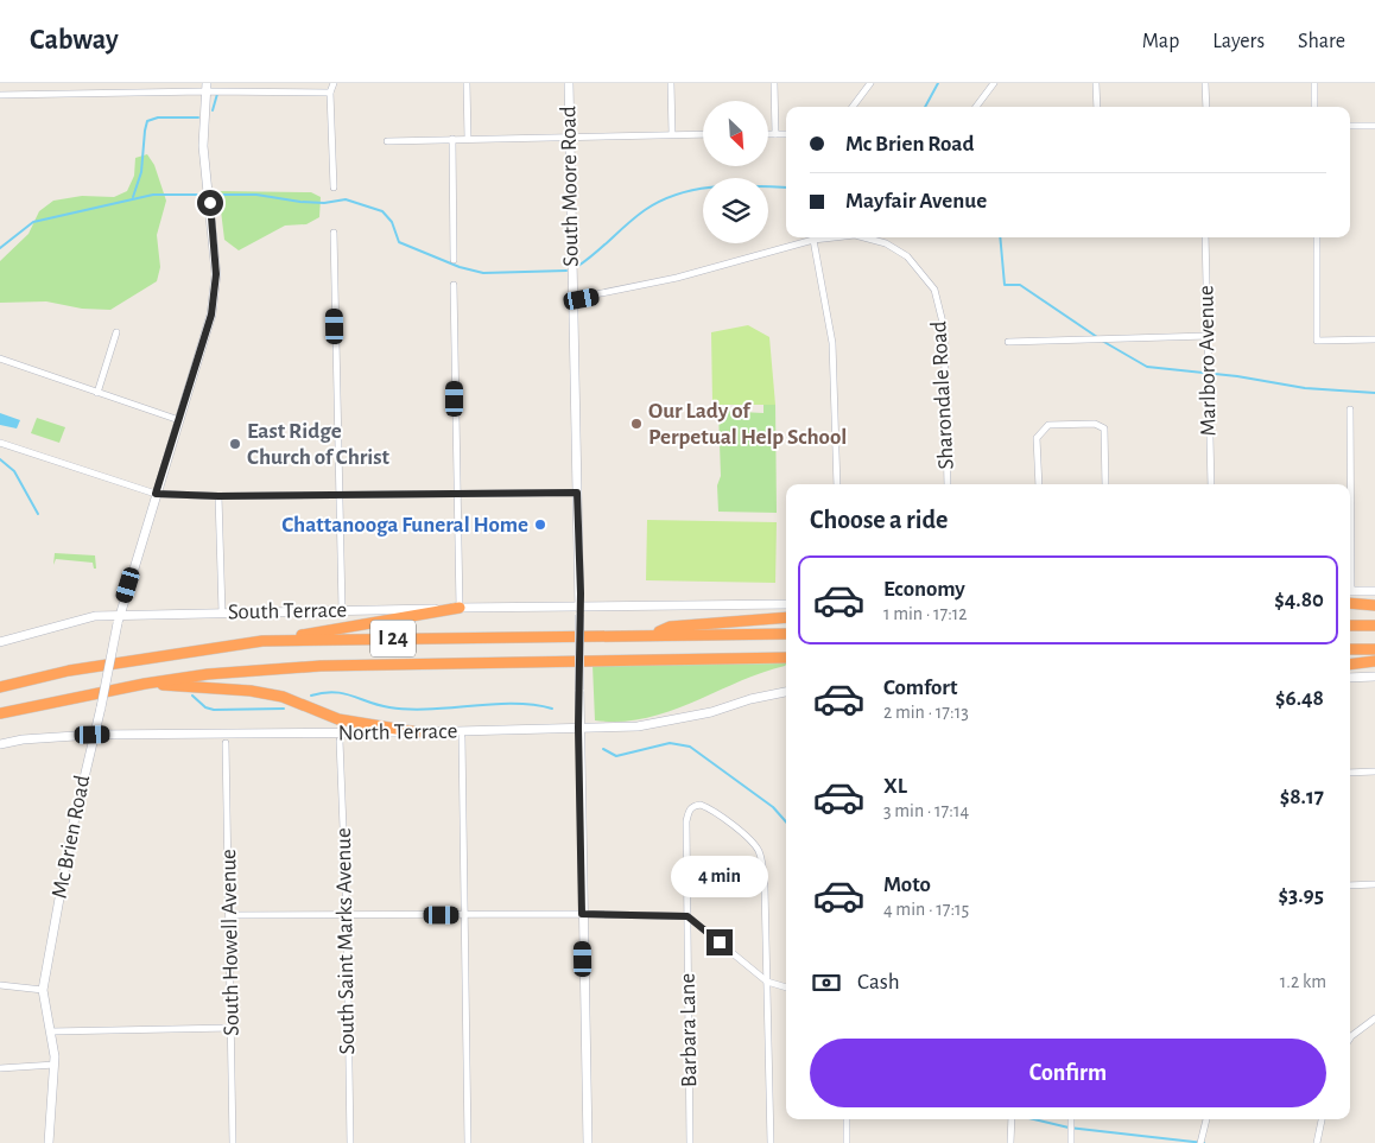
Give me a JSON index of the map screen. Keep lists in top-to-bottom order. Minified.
{"streets":{"highway":["I 24"],"street":["South Moore Road","Marlboro Avenue","Sharondale Road","South Terrace","North Terrace","Mc Brien Road","South Saint Marks Avenue","South Howell Avenue","Barbara Lane"]},"crossings":[["South Moore Road","Sharondale Road"],["South Moore Road","South Terrace"],["South Moore Road","North Terrace"],["South Terrace","Mc Brien Road"],["North Terrace","Mc Brien Road"]],"places":["Our Lady of Perpetual Help School","East Ridge Church of Christ","Chattanooga Funeral Home"],"north":"bottom right","page":{"header":"Cabway","nav":["Map","Layers","Share"],"banner":["Mc Brien Road","Mayfair Avenue"],"heading":"Choose a ride","list":[{"name":"Economy","note":"1 min · 17:12","value":"$4.80"},{"name":"Comfort","note":"2 min · 17:13","value":"$6.48"},{"name":"XL","note":"3 min · 17:14","value":"$8.17"},{"name":"Moto","note":"4 min · 17:15","value":"$3.95"}],"bubble":"4 min","pay":["Cash","1.2 km"],"buttons":"Confirm"}}
